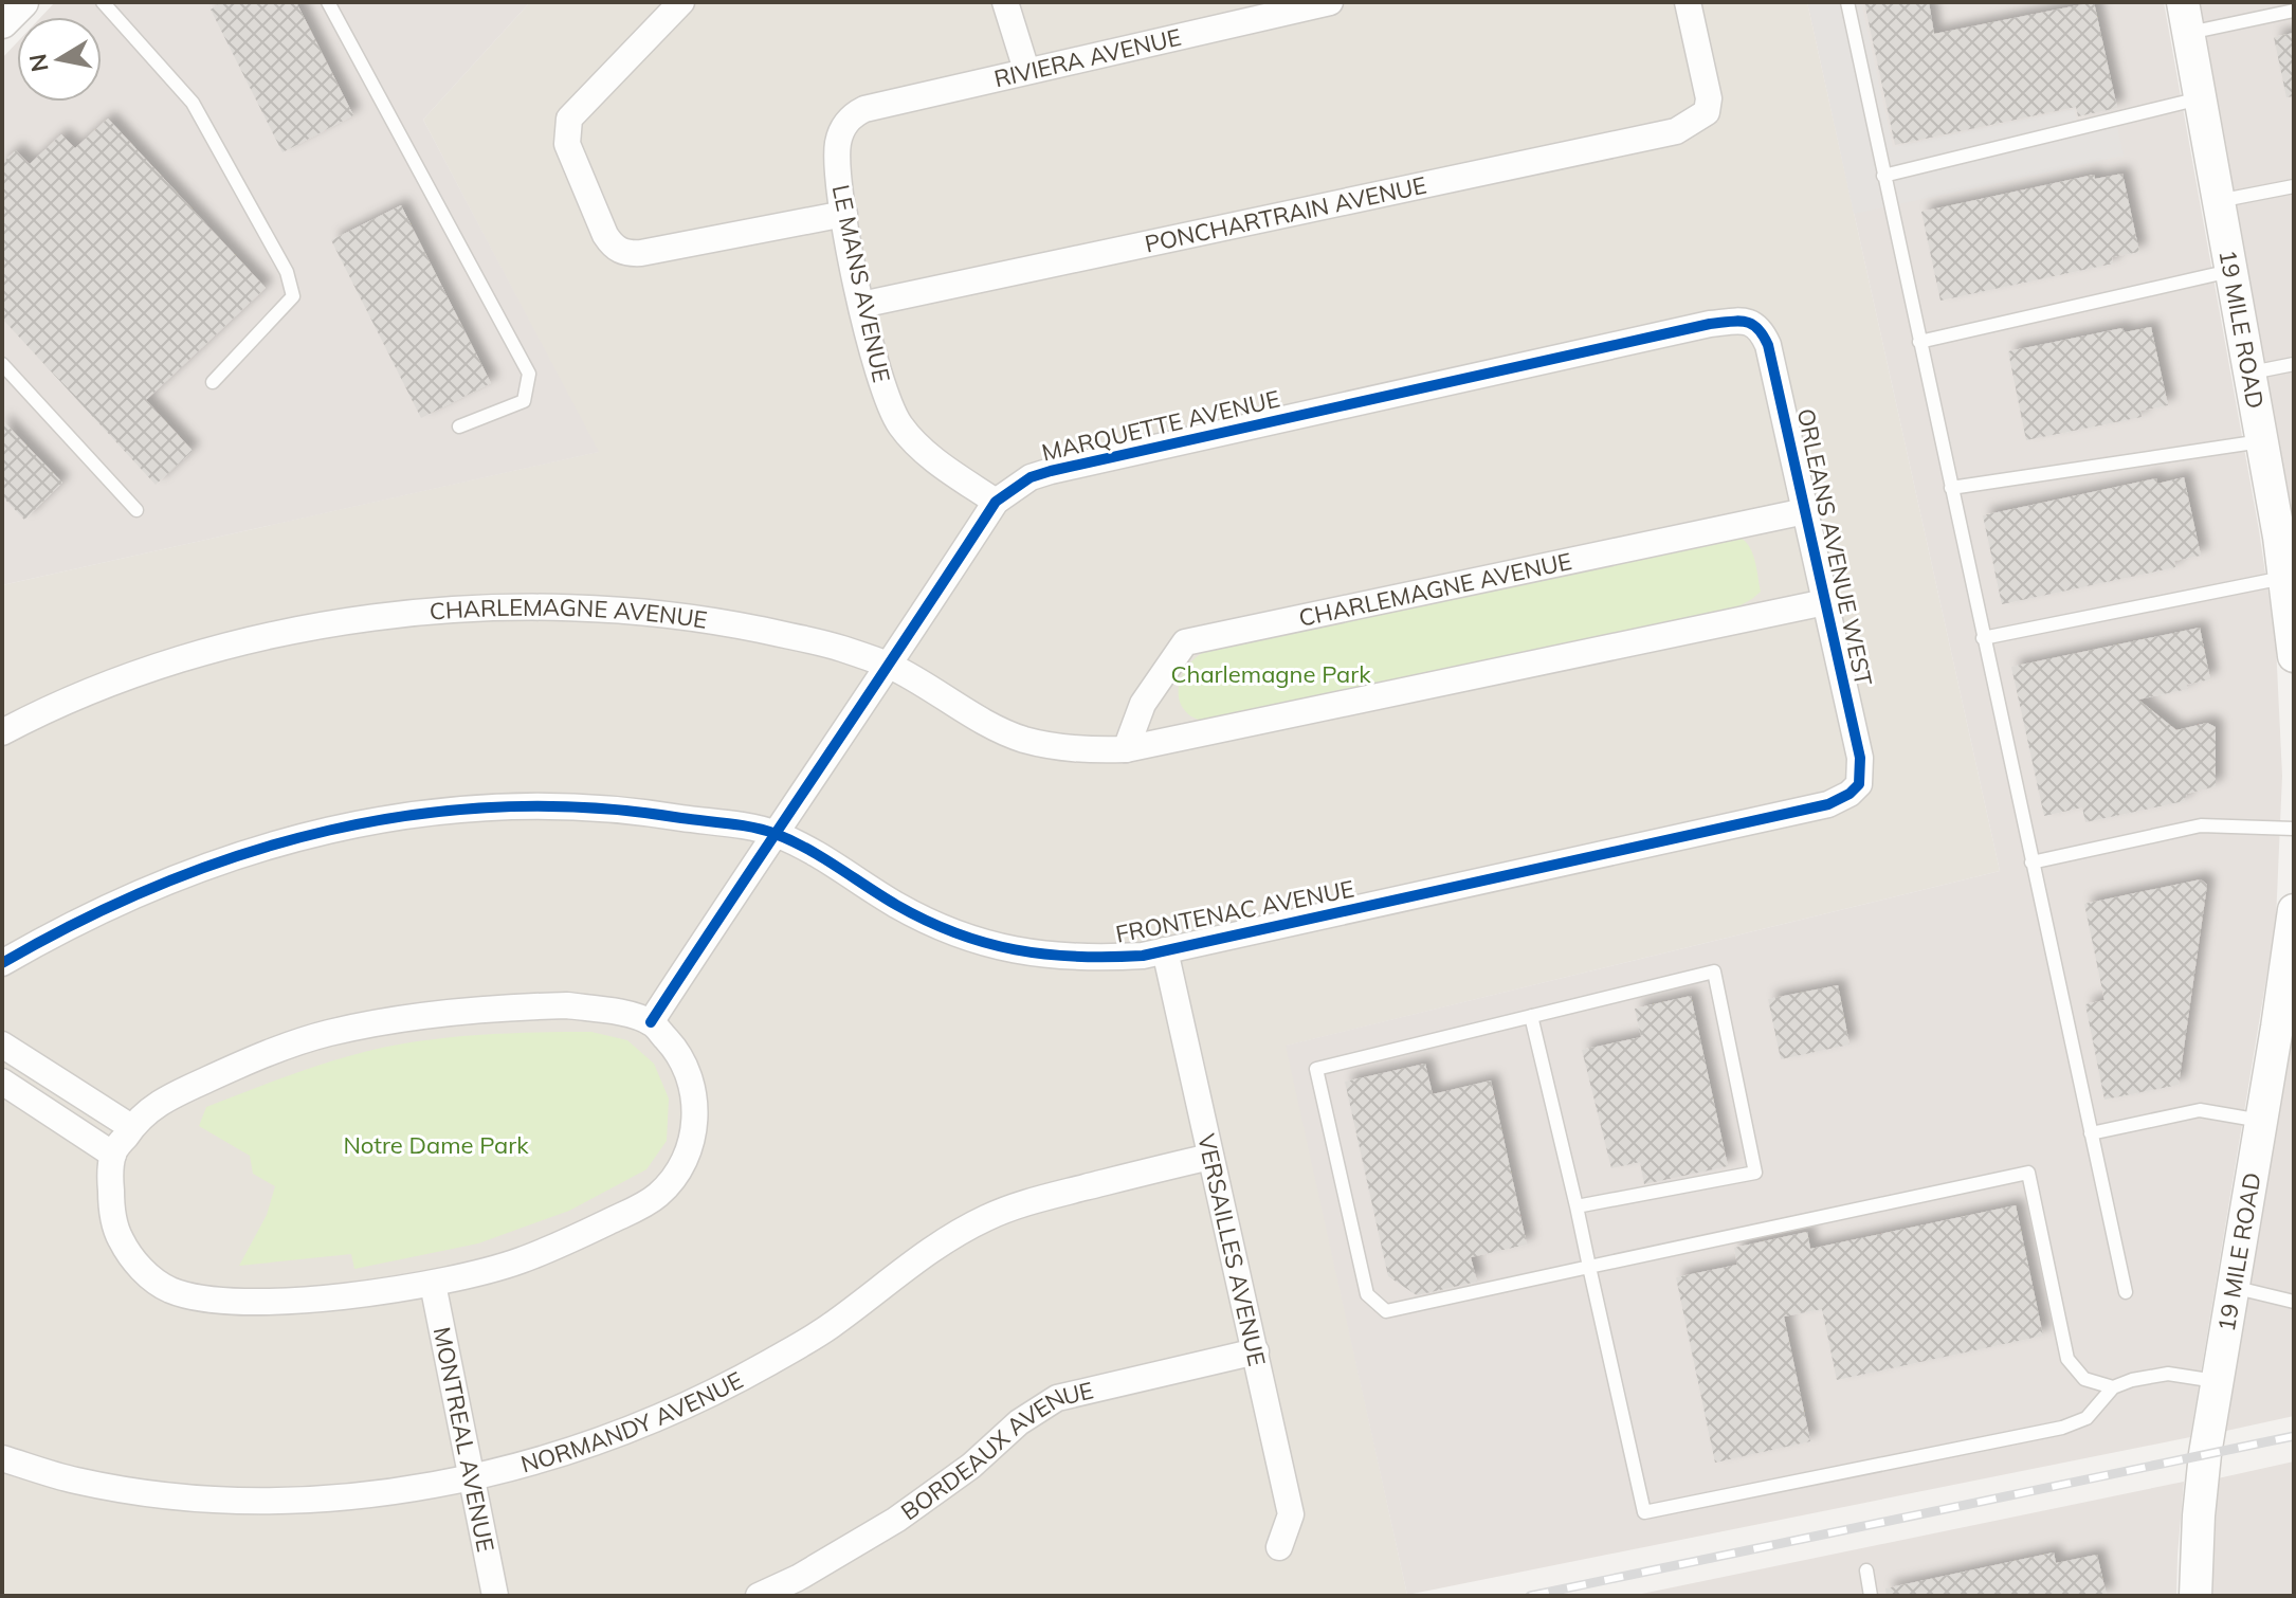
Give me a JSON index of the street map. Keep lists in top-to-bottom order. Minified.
{"streets":{"street":["RIVIERA AVENUE","PONCHARTRAIN AVENUE","LE MANS AVENUE","19 MILE ROAD","MARQUETTE AVENUE","ORLEANS AVENUE WEST","CHARLEMAGNE AVENUE","FRONTENAC AVENUE","VERSAILLES AVENUE","NORMANDY AVENUE","MONTREAL AVENUE","BORDEAUX AVENUE"]},"crossings":[["RIVIERA AVENUE","LE MANS AVENUE"],["PONCHARTRAIN AVENUE","LE MANS AVENUE"],["LE MANS AVENUE","MARQUETTE AVENUE"],["MARQUETTE AVENUE","ORLEANS AVENUE WEST"],["MARQUETTE AVENUE","CHARLEMAGNE AVENUE"],["MARQUETTE AVENUE","FRONTENAC AVENUE"],["ORLEANS AVENUE WEST","CHARLEMAGNE AVENUE"],["ORLEANS AVENUE WEST","FRONTENAC AVENUE"],["FRONTENAC AVENUE","VERSAILLES AVENUE"],["VERSAILLES AVENUE","NORMANDY AVENUE"],["VERSAILLES AVENUE","BORDEAUX AVENUE"],["NORMANDY AVENUE","MONTREAL AVENUE"]],"parks":["Charlemagne Park","Notre Dame Park"],"north":"left"}
